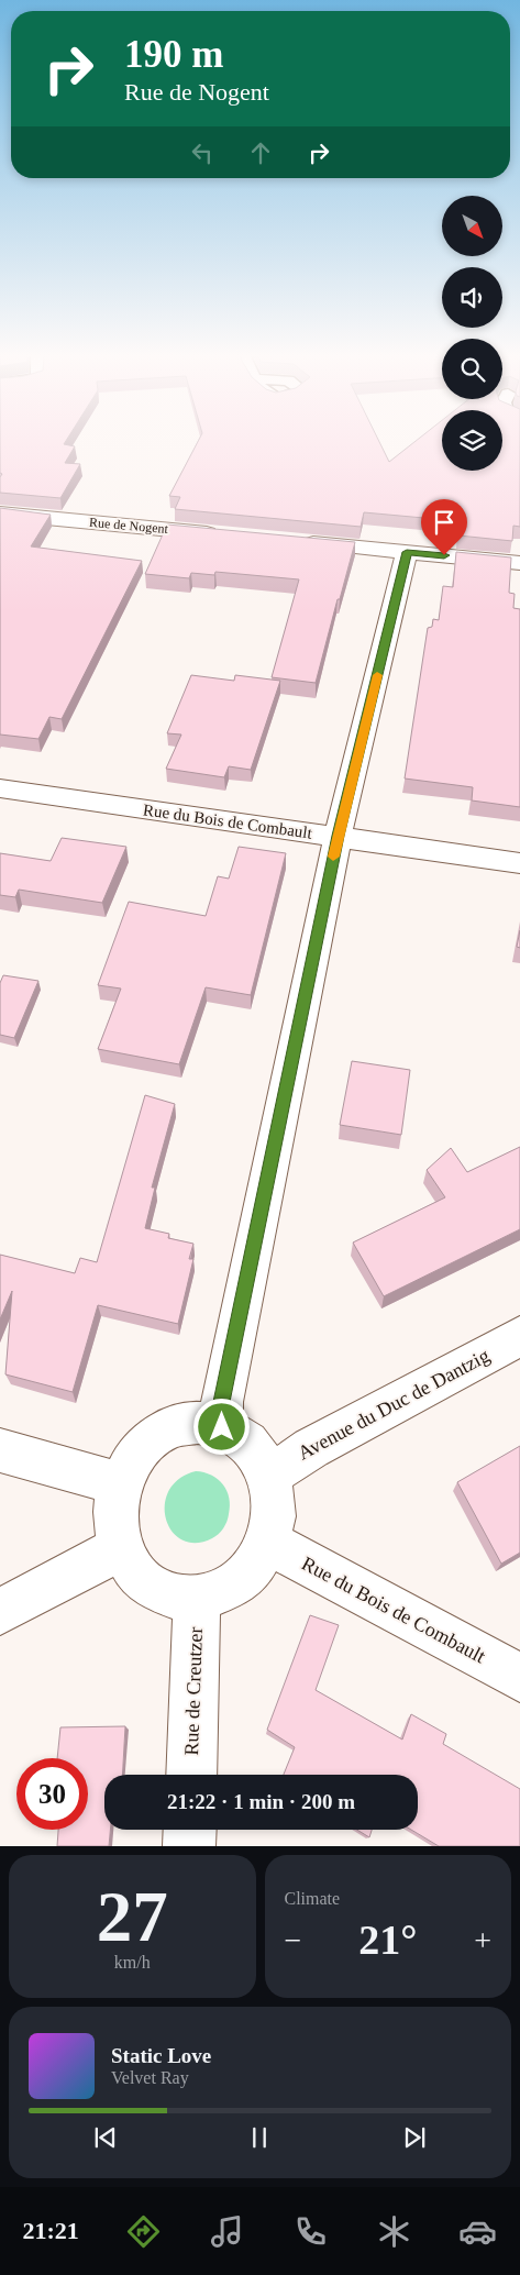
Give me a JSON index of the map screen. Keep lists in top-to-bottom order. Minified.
{"streets":{"street":["Rue de Nogent","Rue du Bois de Combault","Avenue du Duc de Dantzig","Rue de Creutzer"]},"crossings":[["Rue du Bois de Combault","Avenue du Duc de Dantzig"],["Rue du Bois de Combault","Rue de Creutzer"],["Avenue du Duc de Dantzig","Rue de Creutzer"]],"north":"bottom right","page":{"turn":["190 m","Rue de Nogent"],"limit":"30","trip":"21:22 · 1 min · 200 m","tile":[["27","km/h"],"Climate"],"heat":["−","21°","+"],"song":["Static Love","Velvet Ray"],"tabs":"21:21"}}
